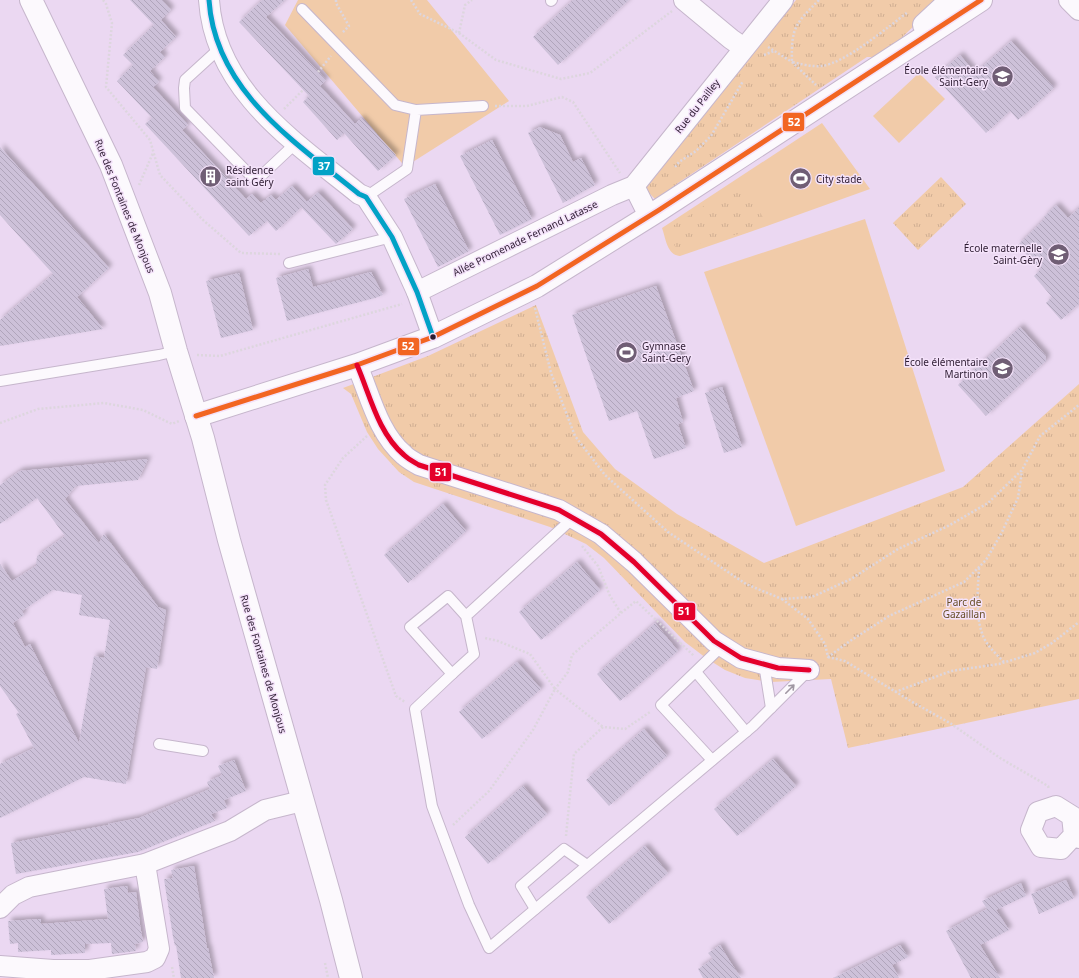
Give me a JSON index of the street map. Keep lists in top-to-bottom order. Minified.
{"streets":{"street":["Rue du Pailley","Rue des Fontaines de Monjous","Allée Promenade Fernand Latasse"]},"crossings":[["Rue du Pailley","Allée Promenade Fernand Latasse"]],"parks":["Parc de Gazaillan"],"places":{"school or university":["École élémentaire Saint-Gery","École maternelle Saint-Gèry","École élémentaire Martinon"],"building":["Résidence saint Géry"],"sports":["City stade","Gymnase Saint-Gery"]},"lines":["transit line 52","transit line 37","transit line 51"]}
